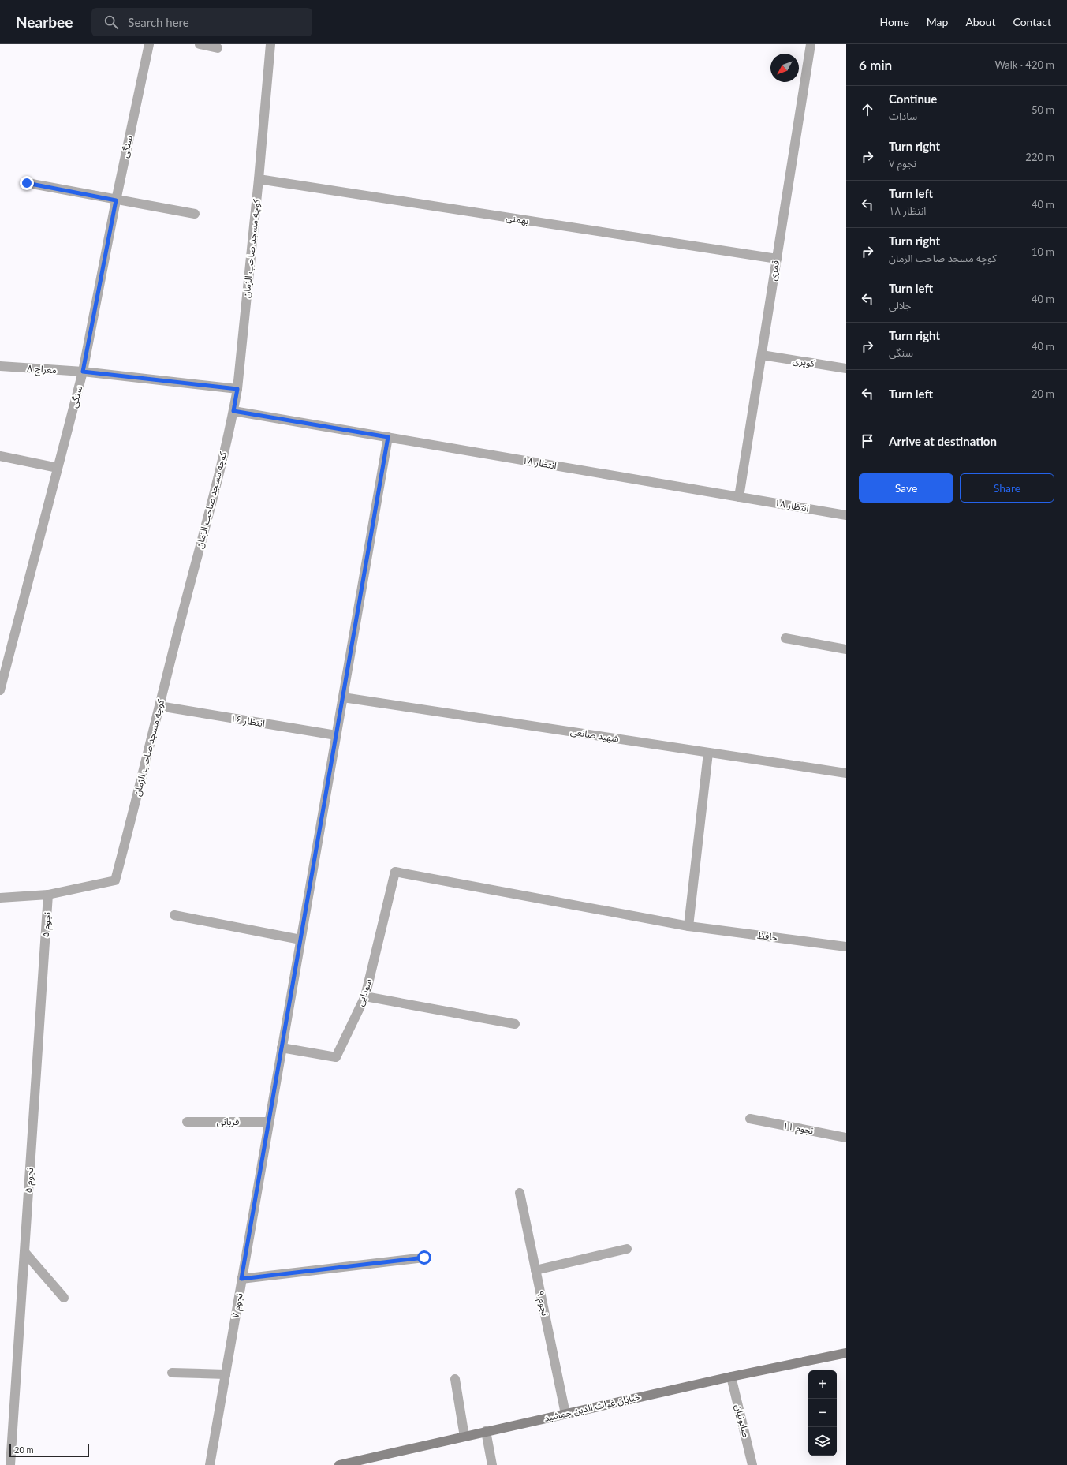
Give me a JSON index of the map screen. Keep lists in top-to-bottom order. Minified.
{"streets":{"main road":["خیابان غیاث الدین جمشید"],"street":["سنگی","بهمنی","کوچه مسجد صاحب الزمان","قمری","کویری","معراج ۸","انتظار ۱۸","انتظار ۱۶","شهید صانعی","نجوم ۵","حافظ","سودایی","قربانی","نجوم ۱۱","نجوم ۹","نجوم ۷","صابونیان"]},"crossings":[["سنگی","معراج ۸"],["بهمنی","کوچه مسجد صاحب الزمان"],["بهمنی","قمری"],["کوچه مسجد صاحب الزمان","معراج ۸"],["کوچه مسجد صاحب الزمان","انتظار ۱۸"],["کوچه مسجد صاحب الزمان","انتظار ۱۶"],["کوچه مسجد صاحب الزمان","نجوم ۵"],["قمری","کویری"],["قمری","انتظار ۱۸"],["انتظار ۱۸","نجوم ۷"],["انتظار ۱۶","نجوم ۷"],["شهید صانعی","نجوم ۷"],["حافظ","سودایی"],["سودایی","نجوم ۷"],["قربانی","نجوم ۷"],["نجوم ۹","خیابان غیاث الدین جمشید"],["خیابان غیاث الدین جمشید","صابونیان"]],"scale_bar":"20 m","north":"bottom left","page":{"header":"Nearbee","search":"Search here","nav":["Home","Map","About","Contact"],"heading":["6 min","Walk · 420 m"],"list":[["Continue","سادات","50 m"],["Turn right","نجوم ۷","220 m"],["Turn left","انتظار ۱۸","40 m"],["Turn right","کوچه مسجد صاحب الزمان","10 m"],["Turn left","جلالی","40 m"],["Turn right","سنگی","40 m"],["Turn left","20 m"],"Arrive at destination"],"buttons":["Save","Share"],"map_buttons":["+","−"],"scale":"20 m"}}
